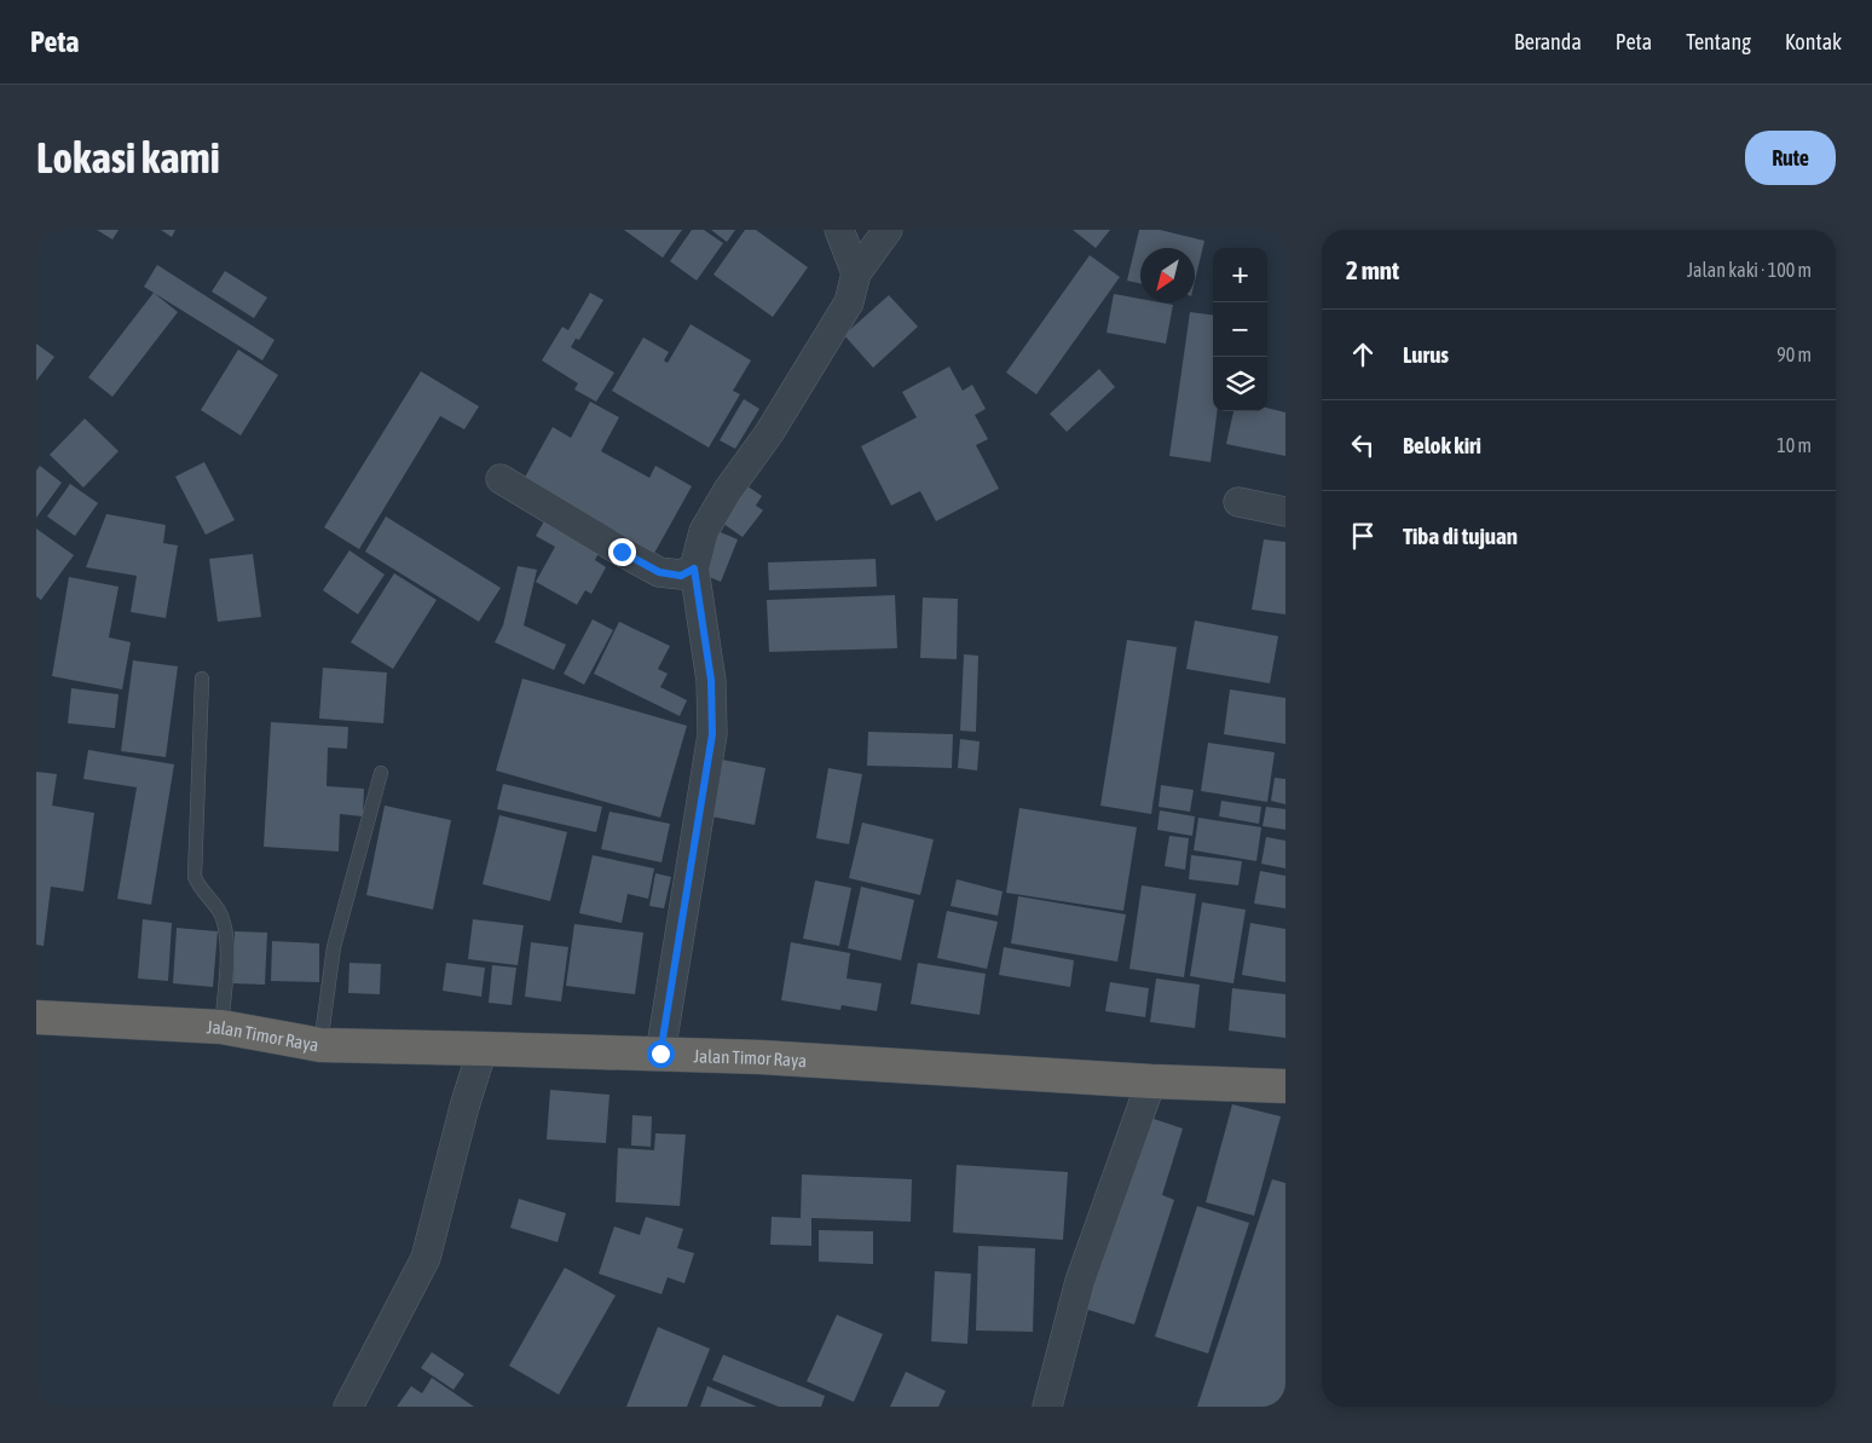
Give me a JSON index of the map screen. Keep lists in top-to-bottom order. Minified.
{"streets":{"highway":["Jalan Timor Raya"]},"north":"bottom left","page":{"header":"Peta","nav":["Beranda","Peta","Tentang","Kontak"],"buttons":"Rute","title":"Lokasi kami","heading":["2 mnt","Jalan kaki · 100 m"],"map_buttons":["+","−"],"list":[["Lurus","90 m"],["Belok kiri","10 m"],"Tiba di tujuan"]}}
